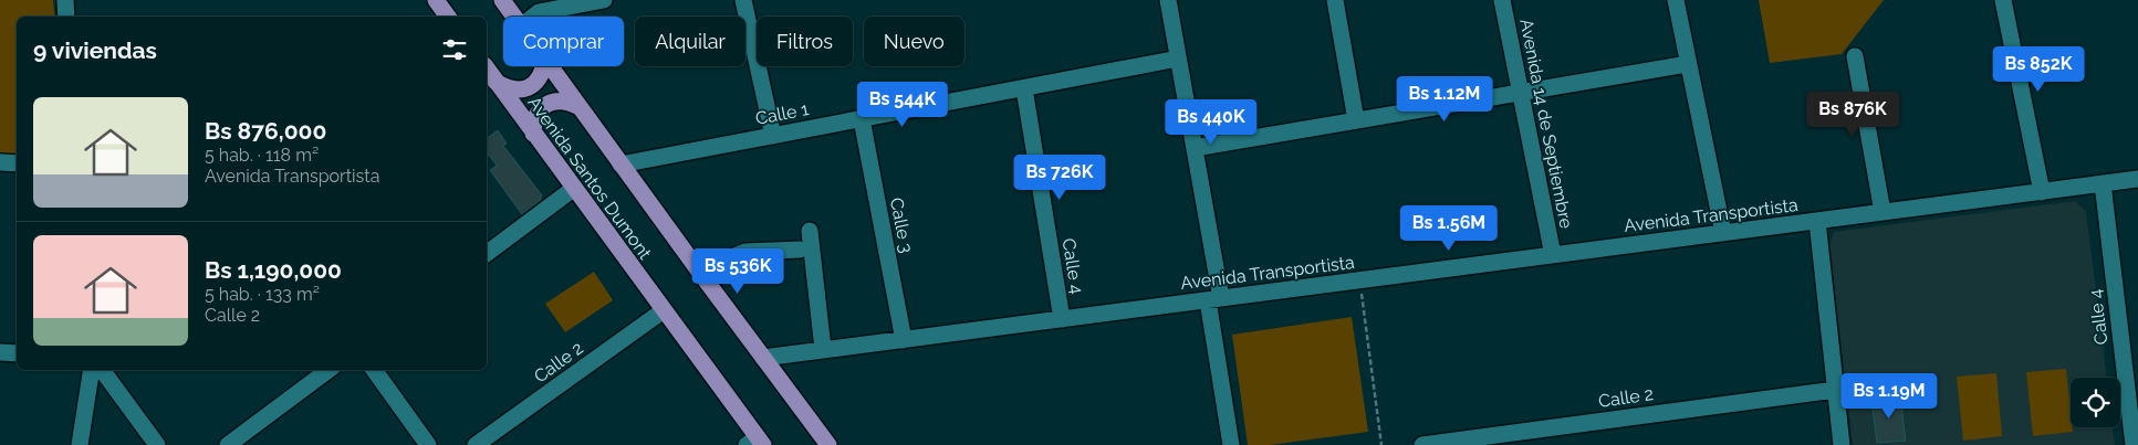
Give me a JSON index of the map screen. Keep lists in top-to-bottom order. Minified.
{"streets":{"main road":["Avenida Santos Dumont"],"street":["Calle 1","Avenida 14 de Septiembre","Avenida Transportista","Calle 3","Calle 4","Calle 2"]},"crossings":[["Calle 1","Avenida Santos Dumont"],["Calle 1","Calle 3"],["Calle 1","Calle 4"],["Avenida 14 de Septiembre","Avenida Transportista"],["Avenida Santos Dumont","Avenida Transportista"],["Avenida Santos Dumont","Calle 2"],["Avenida Transportista","Calle 3"],["Avenida Transportista","Calle 4"]],"page":{"chip":["Comprar","Alquilar","Filtros","Nuevo"],"heading":"9 viviendas","price":["Bs 852K","Bs 1.12M","Bs 544K","Bs 876K","Bs 440K","Bs 726K","Bs 1.56M","Bs 536K","Bs 1.19M"],"list":[{"name":"Bs 876,000","note":"5 hab. · 118 m² · Avenida Transportista"},{"name":"Bs 1,190,000","note":"5 hab. · 133 m² · Calle 2"}]}}
